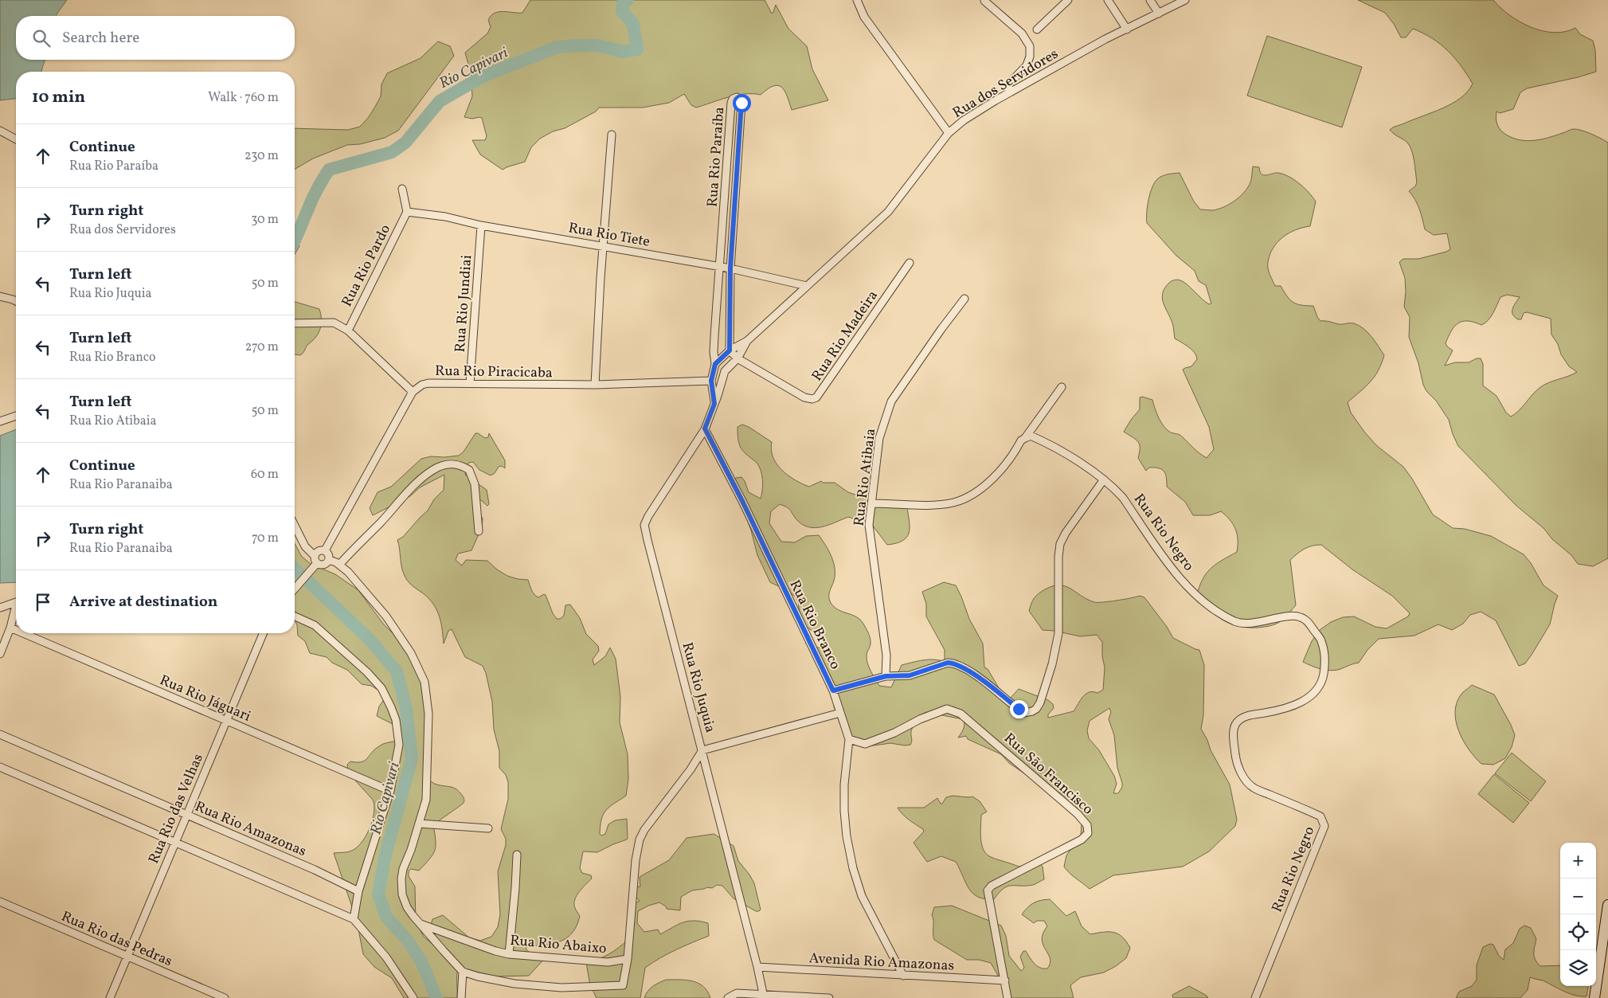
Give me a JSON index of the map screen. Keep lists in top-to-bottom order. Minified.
{"streets":{"street":["Rua dos Servidores","Rua Rio Paraíba","Rua Rio Tiete","Rua Rio Pardo","Rua Rio Jundiai","Rua Rio Madeira","Rua Rio Piracicaba","Rua Rio Atibaia","Rua Rio Negro","Rua Rio Branco","Rua Rio Juquia","Rua Rio Jáguari","Rua São Francisco","Rua Rio das Velhas","Rua Rio Amazonas","Rua Rio das Pedras","Rua Rio Abaixo","Avenida Rio Amazonas"]},"crossings":[["Rua dos Servidores","Rua Rio Paraíba"],["Rua dos Servidores","Rua Rio Tiete"],["Rua dos Servidores","Rua Rio Madeira"],["Rua dos Servidores","Rua Rio Juquia"],["Rua Rio Paraíba","Rua Rio Tiete"],["Rua Rio Paraíba","Rua Rio Madeira"],["Rua Rio Paraíba","Rua Rio Piracicaba"],["Rua Rio Paraíba","Rua Rio Juquia"],["Rua Rio Tiete","Rua Rio Pardo"],["Rua Rio Tiete","Rua Rio Jundiai"],["Rua Rio Pardo","Rua Rio Piracicaba"],["Rua Rio Jundiai","Rua Rio Piracicaba"],["Rua Rio Piracicaba","Rua Rio Juquia"],["Rua Rio Branco","Rua Rio Juquia"],["Rua Rio Branco","Rua São Francisco"],["Rua Rio Branco","Avenida Rio Amazonas"],["Rua Rio Juquia","Avenida Rio Amazonas"],["Rua Rio Jáguari","Rua Rio das Velhas"],["Rua São Francisco","Avenida Rio Amazonas"],["Rua Rio das Velhas","Rua Rio Amazonas"],["Rua Rio das Velhas","Rua Rio das Pedras"]],"water":["Rio Capivari"],"page":{"search":"Search here","heading":["10 min","Walk · 760 m"],"list":[["Continue","Rua Rio Paraíba","230 m"],["Turn right","Rua dos Servidores","30 m"],["Turn left","Rua Rio Juquia","50 m"],["Turn left","Rua Rio Branco","270 m"],["Turn left","Rua Rio Atibaia","50 m"],["Continue","Rua Rio Paranaiba","60 m"],["Turn right","Rua Rio Paranaiba","70 m"],"Arrive at destination"],"map_buttons":["+","−"]}}
